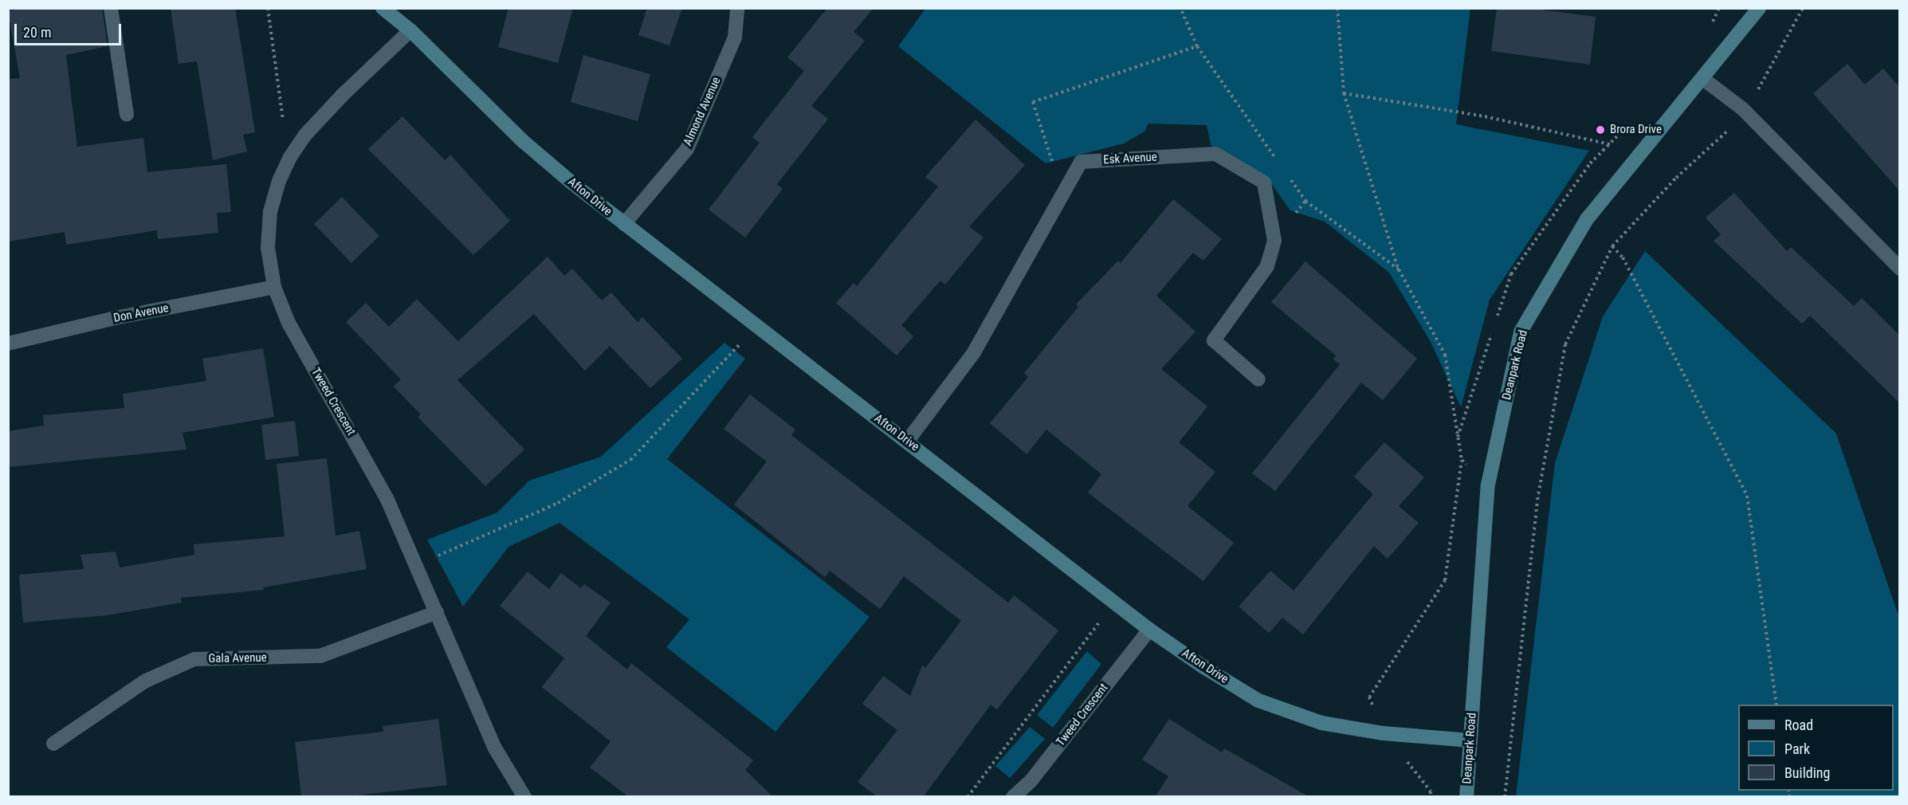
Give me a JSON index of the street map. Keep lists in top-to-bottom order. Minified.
{"streets":{"street":["Almond Avenue","Esk Avenue","Afton Drive","Don Avenue","Deanpark Road","Tweed Crescent","Gala Avenue"]},"crossings":[["Almond Avenue","Afton Drive"],["Esk Avenue","Afton Drive"],["Afton Drive","Deanpark Road"],["Afton Drive","Tweed Crescent"],["Don Avenue","Tweed Crescent"],["Tweed Crescent","Gala Avenue"]],"places":["Brora Drive"],"legend":["Road","Park","Building"],"scale_bar":"20 m"}
